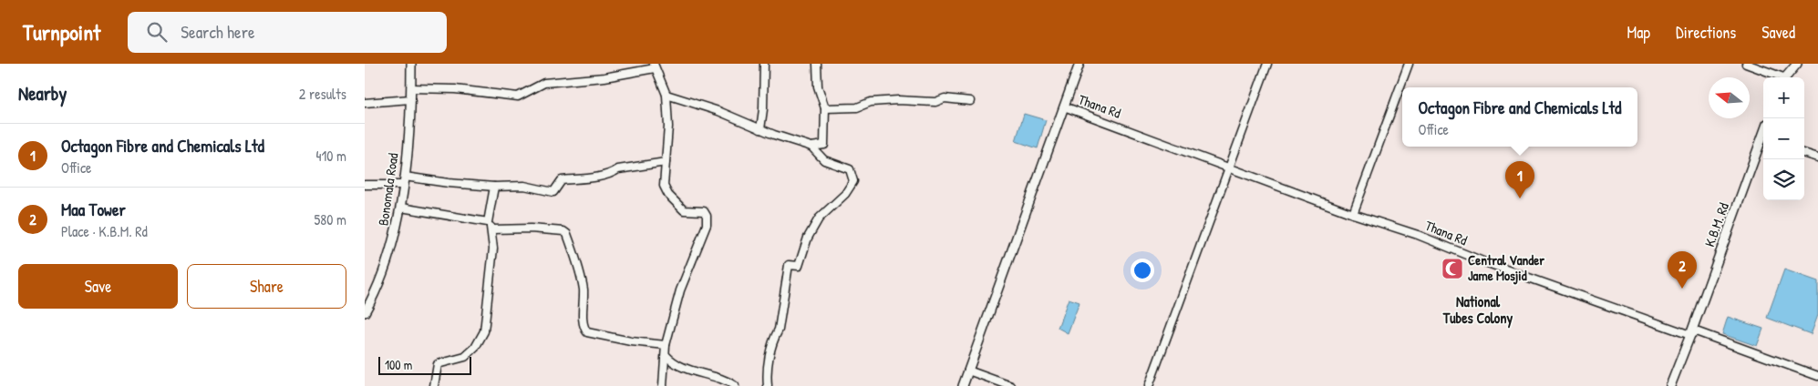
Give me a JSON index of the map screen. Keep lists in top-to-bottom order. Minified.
{"streets":{"street":["Thana Rd","Bonomala Road","K.B.M. Rd"]},"crossings":[["Thana Rd","K.B.M. Rd"]],"districts":["National Tubes Colony"],"places":{"mosque":["Central Vander Jame Mosjid"]},"scale_bar":"100 m","north":"left","page":{"header":"Turnpoint","search":"Search here","nav":["Map","Directions","Saved"],"heading":["Nearby","2 results"],"map_buttons":["+","−"],"popup":["Octagon Fibre and Chemicals Ltd","Office"],"list":[{"mark":"1","name":"Octagon Fibre and Chemicals Ltd","note":"Office","value":"410 m"},{"mark":"2","name":"Maa Tower","note":"Place · K.B.M. Rd","value":"580 m"}],"pins":["1","2"],"buttons":["Save","Share"],"scale":"100 m"}}
